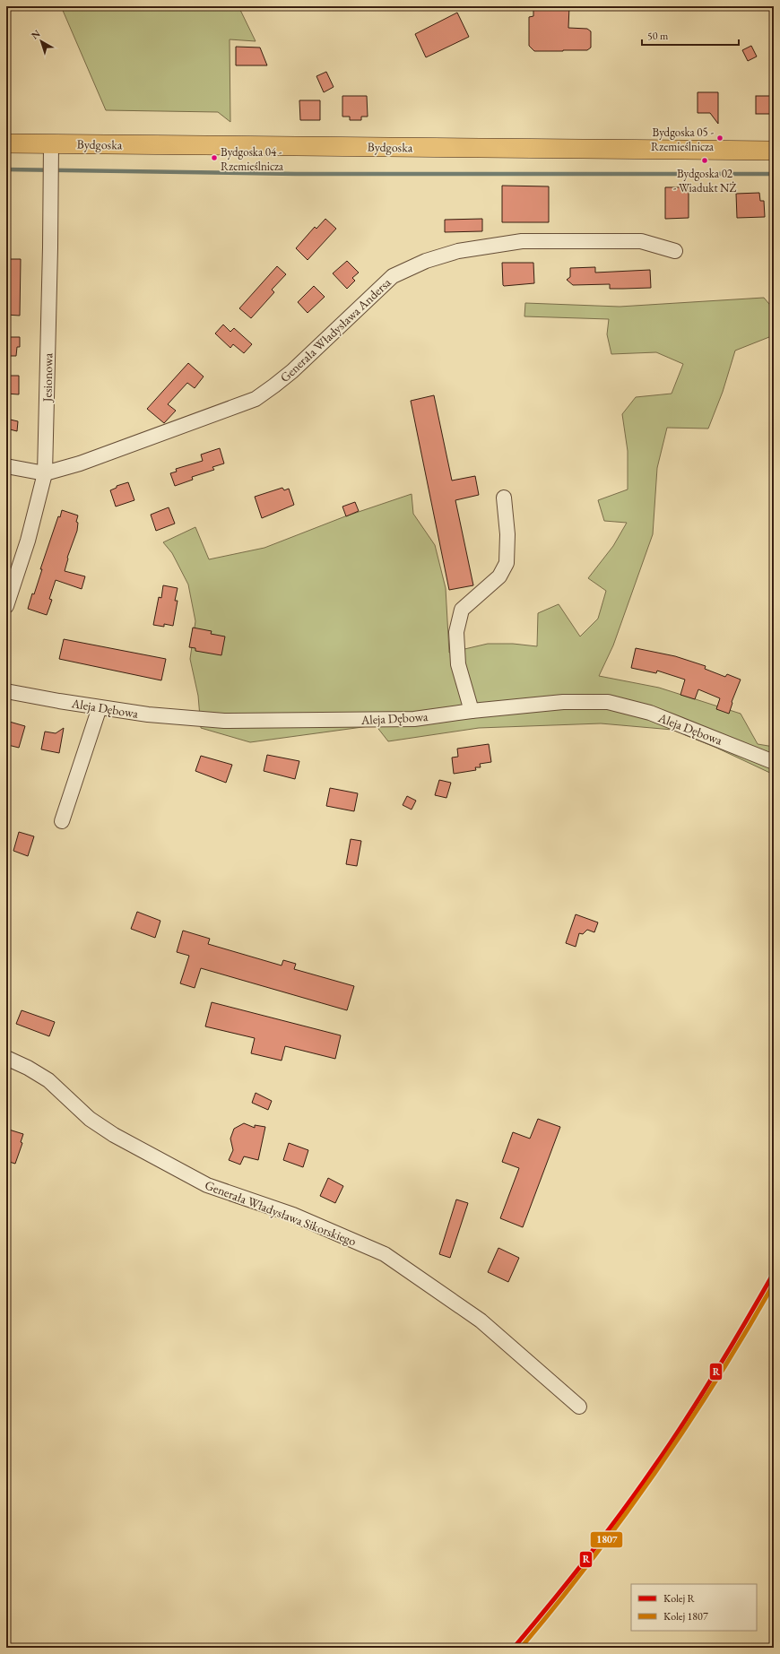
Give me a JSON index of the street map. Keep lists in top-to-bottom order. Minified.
{"streets":{"main road":["Bydgoska"],"street":["Generała Władysława Andersa","Jesionowa","Aleja Dębowa","Generała Władysława Sikorskiego"]},"crossings":[["Bydgoska","Jesionowa"],["Generała Władysława Andersa","Jesionowa"]],"places":["Bydgoska 05 - Rzemieślnicza","Bydgoska 04 - Rzemieślnicza","Bydgoska 02 - Wiadukt NŻ"],"lines":["rail line R","rail line 1807"],"legend":["Kolej R","Kolej 1807"],"scale_bar":"50 m","north":"top left"}
